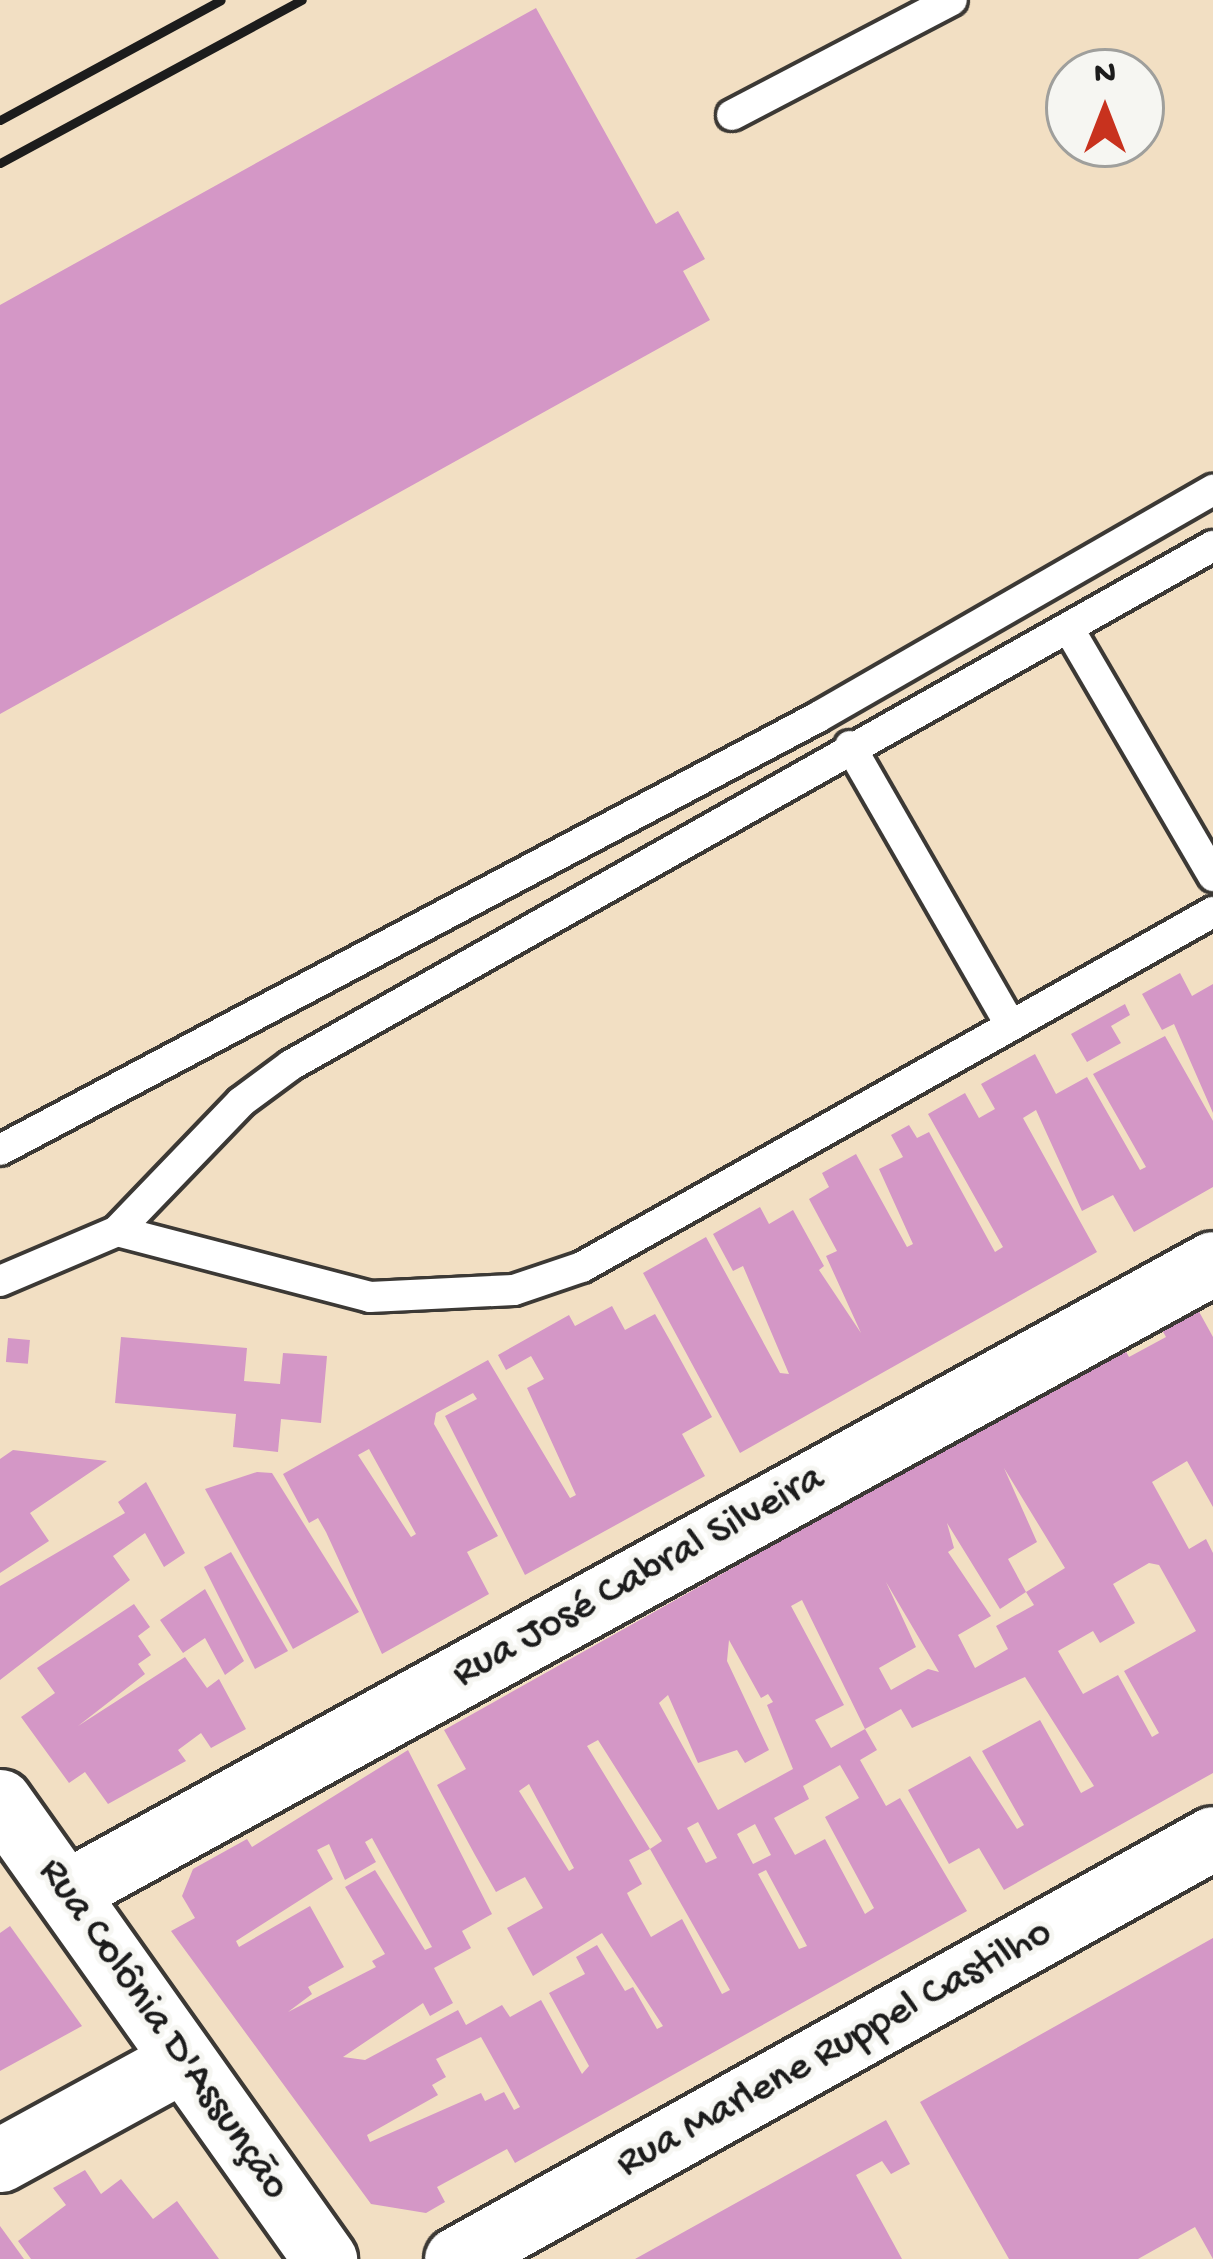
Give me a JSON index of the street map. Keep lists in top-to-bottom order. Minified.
{"streets":{"street":["Rua José Cabral Silveira","Rua Colônia D'Assunção","Rua Marlene Ruppel Castilho"]},"crossings":[["Rua José Cabral Silveira","Rua Colônia D'Assunção"]],"north":"top"}
